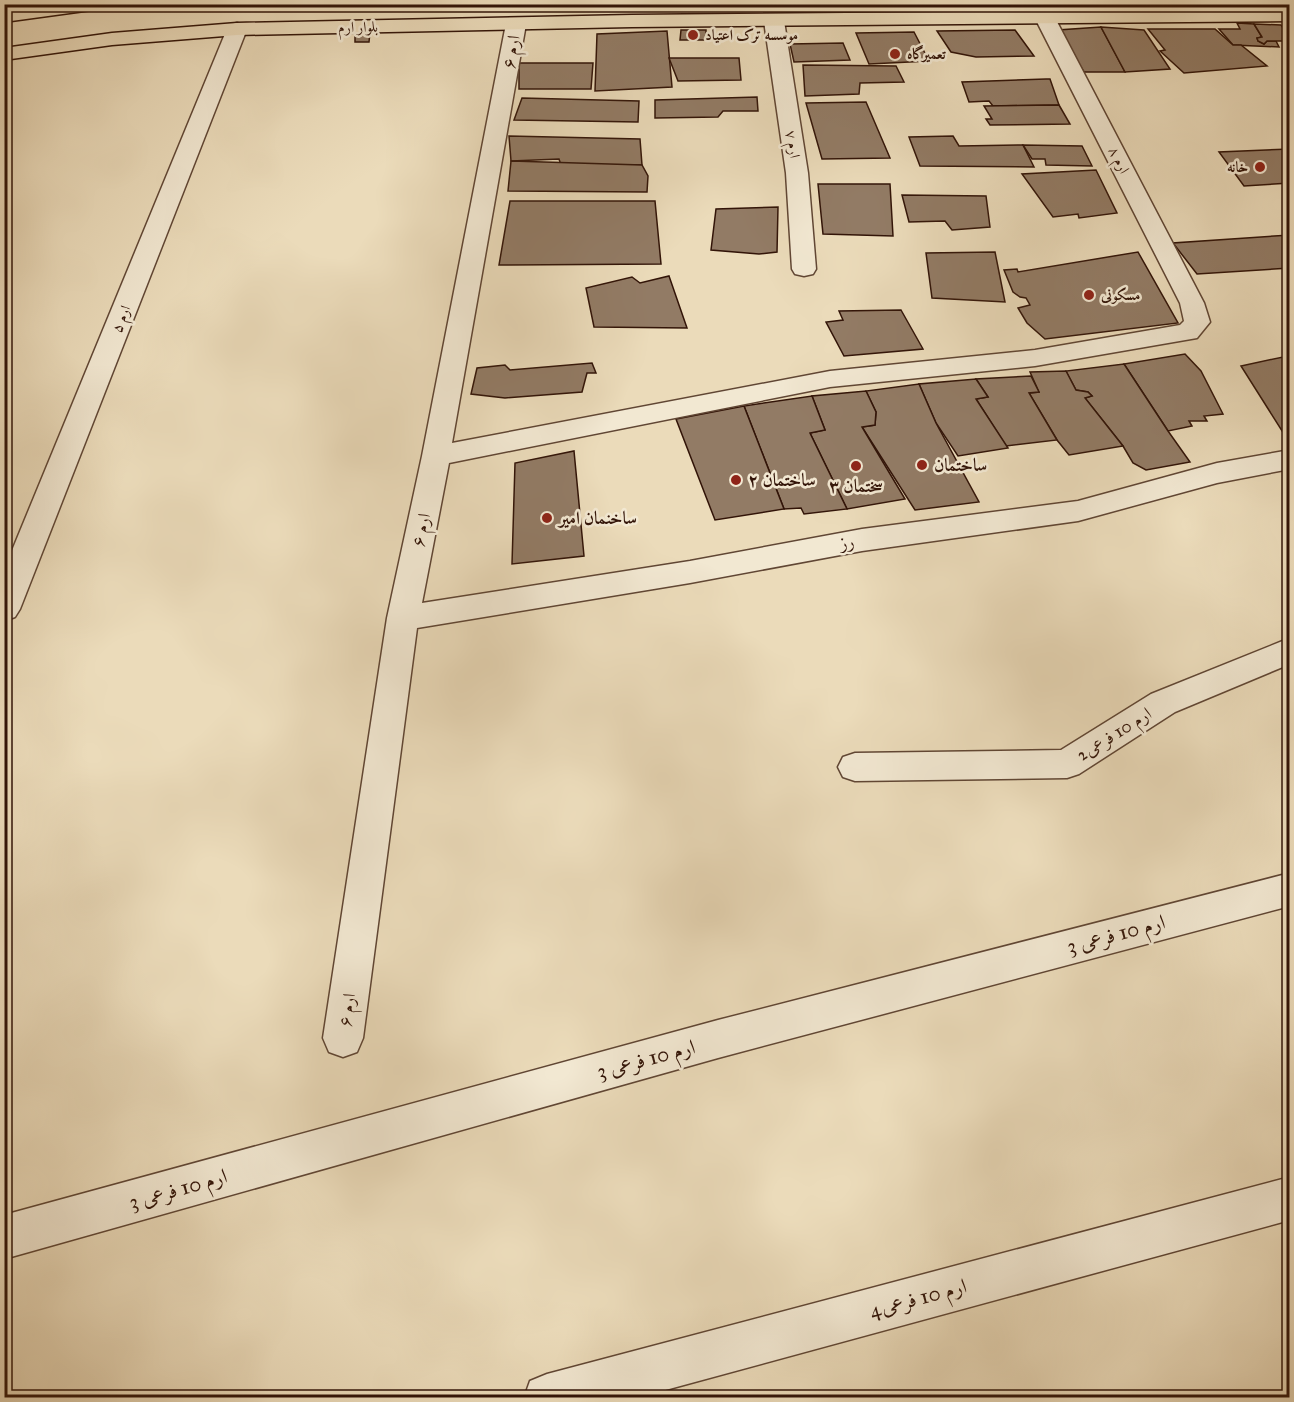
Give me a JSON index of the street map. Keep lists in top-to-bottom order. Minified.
{"streets":{"main road":["بلوار ارم"],"street":["ارم ۶","ارم ۷","ارم ۸","ارم ۵","رز","ارم 10 فرعی2","ارم 10 فرعی 3","ارم 10 فرعی4"]},"crossings":[["بلوار ارم","ارم ۶"],["بلوار ارم","ارم ۷"],["بلوار ارم","ارم ۸"],["بلوار ارم","ارم ۵"],["ارم ۶","ارم ۸"],["ارم ۶","رز"]],"places":["موسسه ترک اعتیاد","تعمیرگاه","خانه","مسکونی","ساختمان","سختمان ۳","ساختمان ۲","ساخنمان امیر"]}
